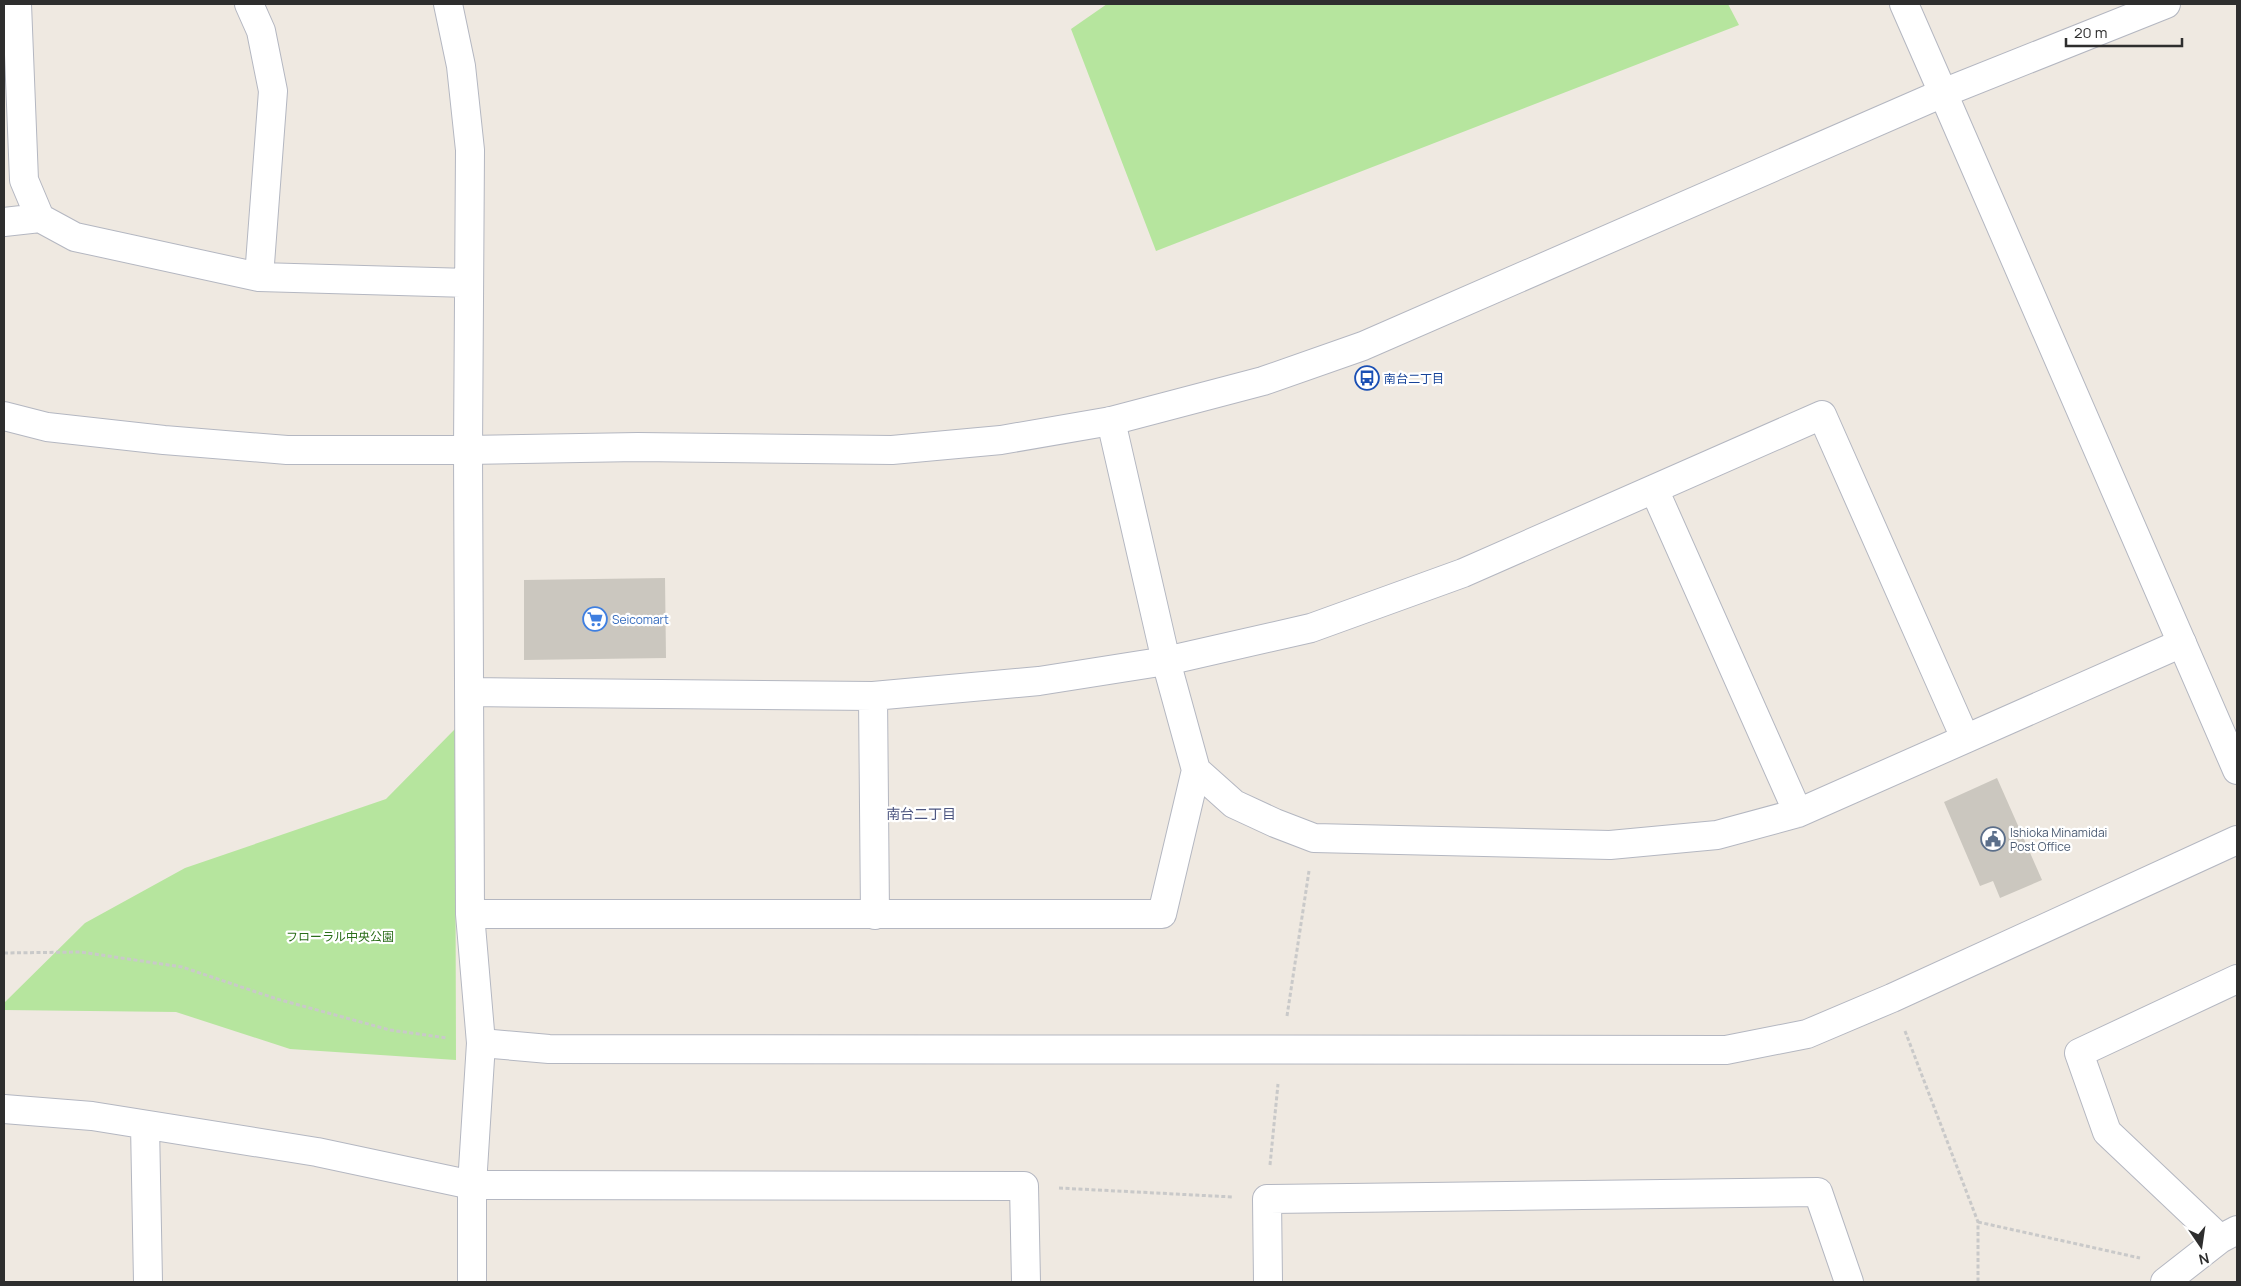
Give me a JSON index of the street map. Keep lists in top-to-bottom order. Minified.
{"districts":["南台二丁目"],"parks":["フローラル中央公園"],"places":{"bus stop":["南台二丁目"],"supermarket":["Seicomart"],"public building":["Ishioka Minamidai Post Office"]},"scale_bar":"20 m","north":"bottom"}
